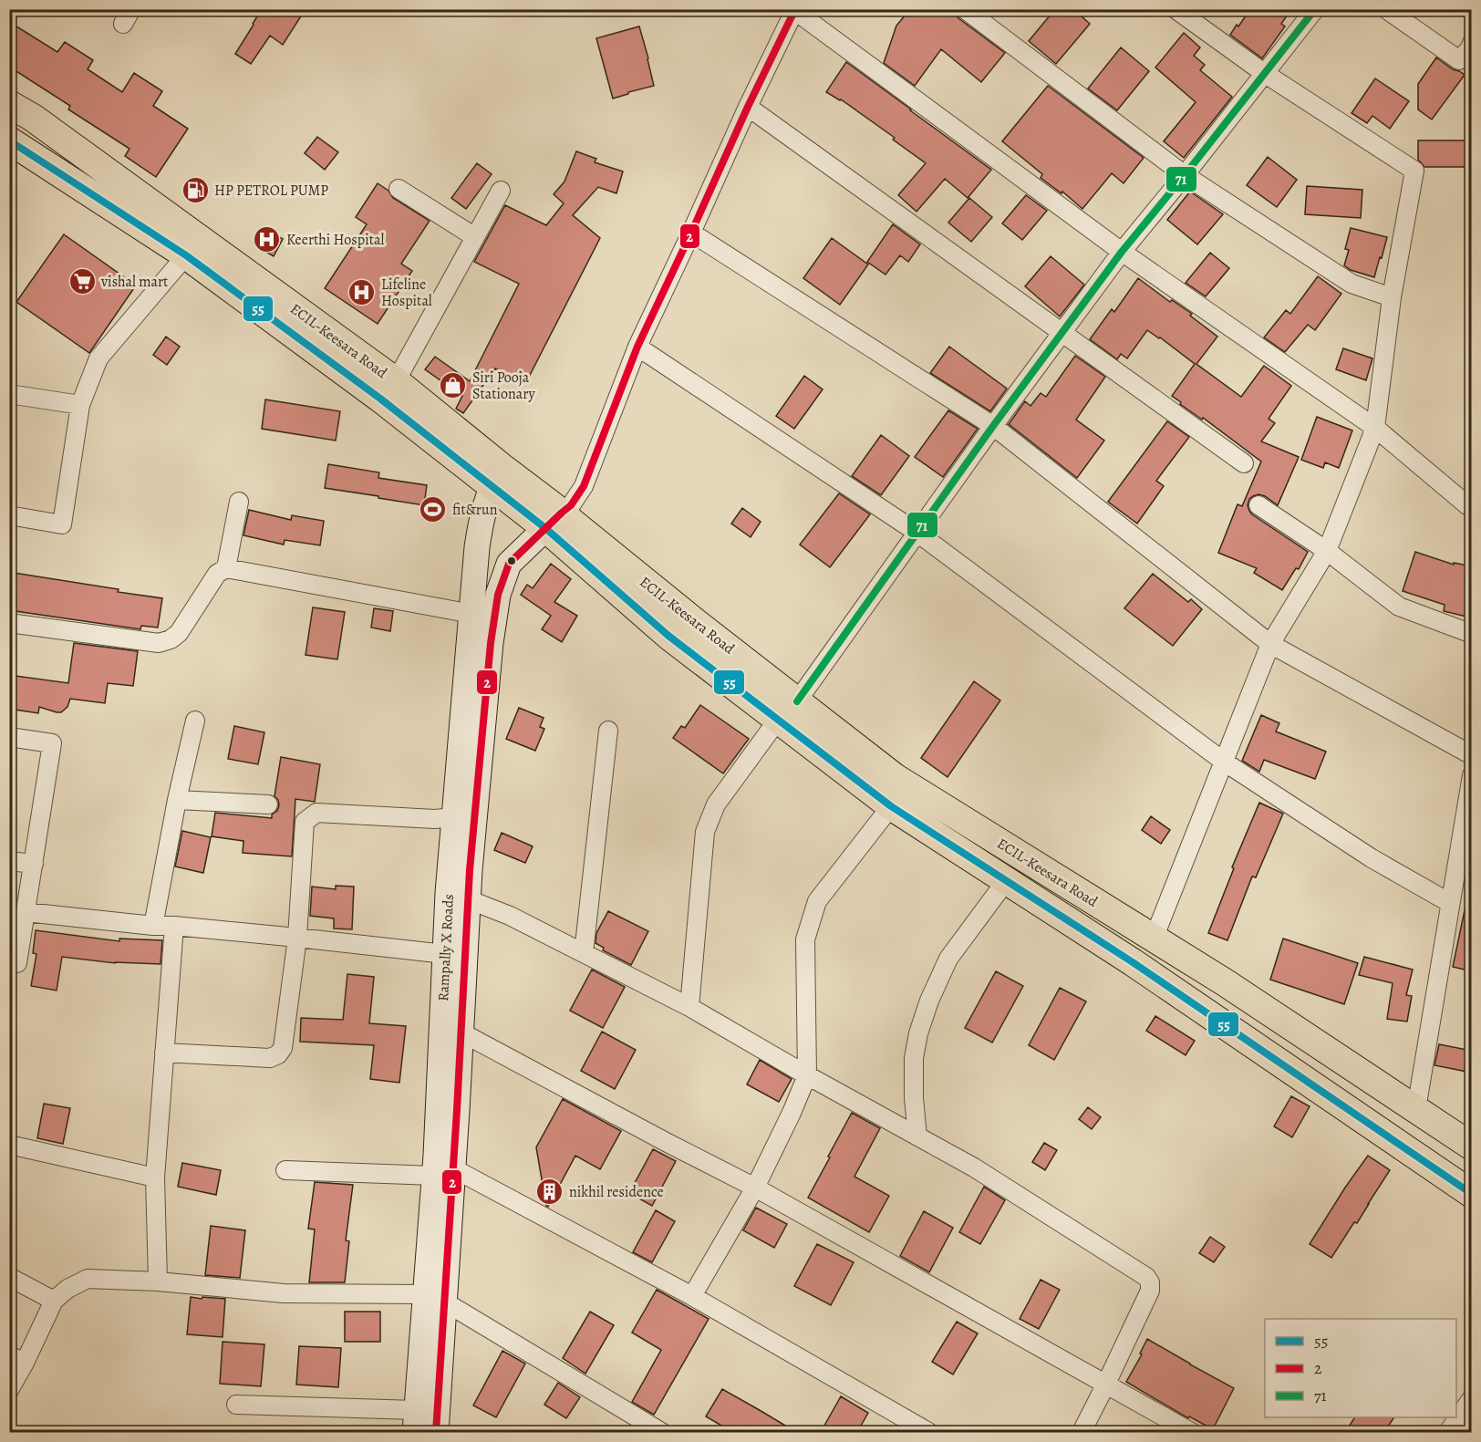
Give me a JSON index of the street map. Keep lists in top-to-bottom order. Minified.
{"streets":{"main road":["ECIL-Keesara Road","Rampally X Roads"]},"crossings":[["ECIL-Keesara Road","Rampally X Roads"]],"places":{"fuel station":["HP PETROL PUMP"],"hospital":["Keerthi Hospital","Lifeline Hospital"],"supermarket":["vishal mart"],"shop":["Siri Pooja Stationary"],"sports":["fit&run"],"building":["nikhil residence"]},"lines":["transit line 2","transit line 71","transit line 55"],"legend":["55","2","71"]}
